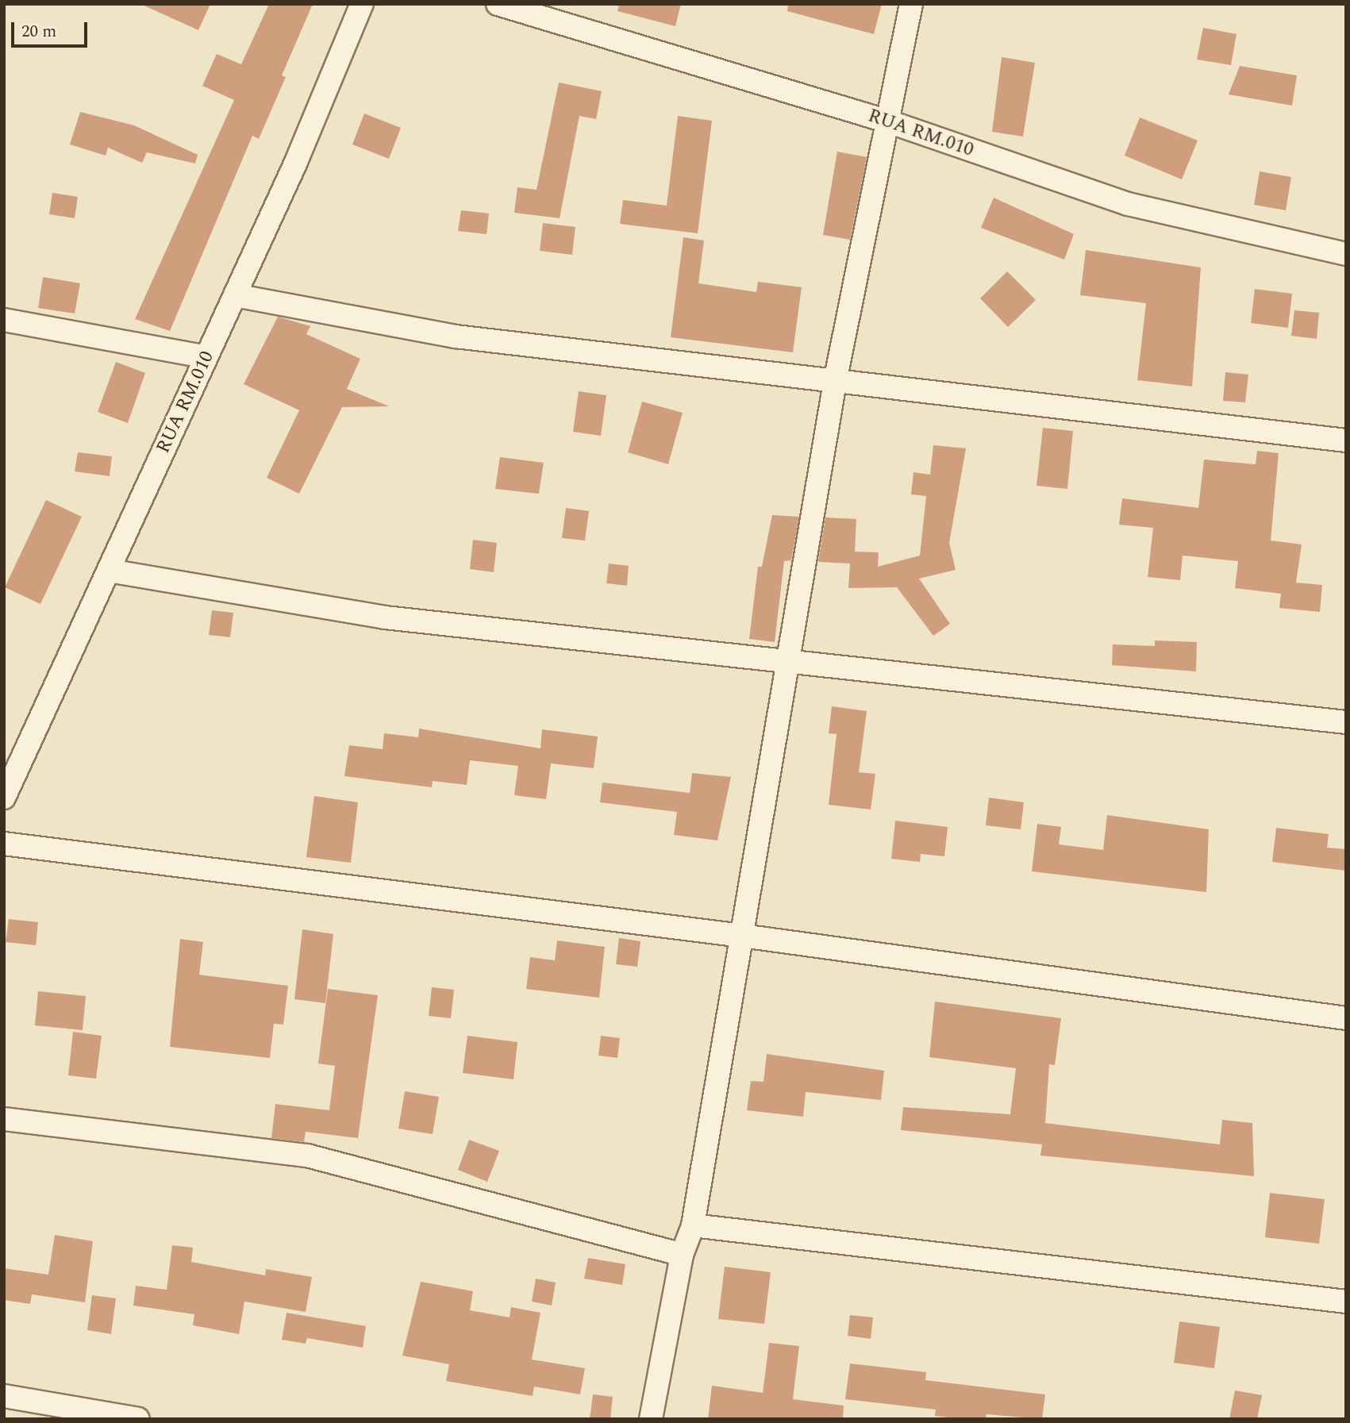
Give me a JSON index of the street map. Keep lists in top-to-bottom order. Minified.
{"streets":{"street":["RUA RM.010"]},"scale_bar":"20 m"}
